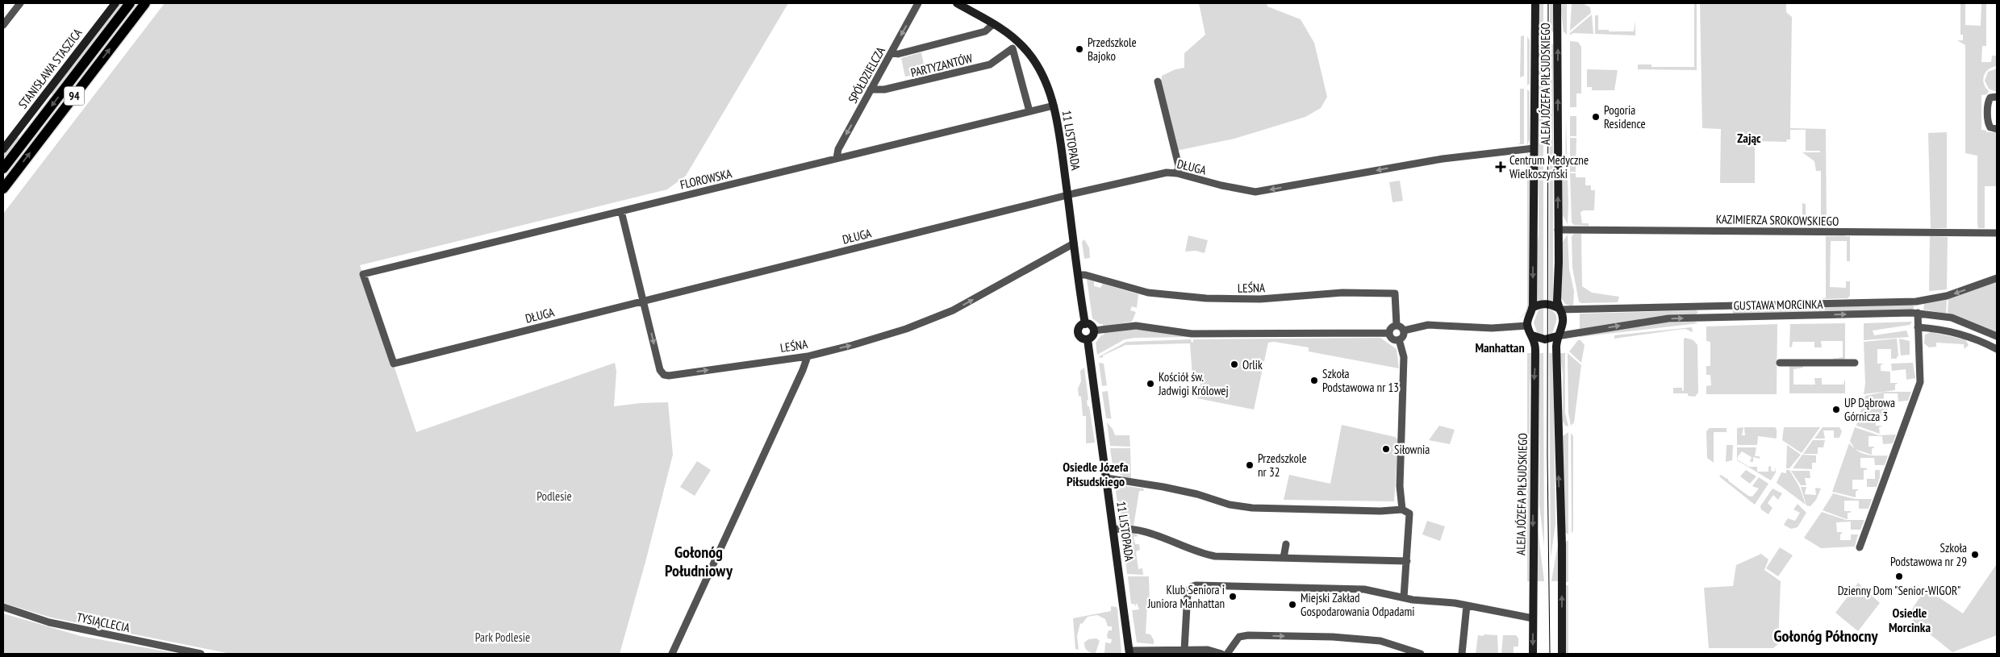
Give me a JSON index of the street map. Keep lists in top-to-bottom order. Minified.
{"streets":{"main road":["94"],"street":["PARTYZANTÓW","STANISŁAWA STASZICA","SPÓŁDZIELCZA","ALEJA JÓZEFA PIŁSUDSKIEGO","11 LISTOPADA","DŁUGA","FLOROWSKA","KAZIMIERZA SROKOWSKIEGO","LEŚNA","GUSTAWA MORCINKA","TYSIĄCLECIA"]},"crossings":[["PARTYZANTÓW","SPÓŁDZIELCZA"],["PARTYZANTÓW","FLOROWSKA"],["SPÓŁDZIELCZA","FLOROWSKA"],["ALEJA JÓZEFA PIŁSUDSKIEGO","DŁUGA"],["ALEJA JÓZEFA PIŁSUDSKIEGO","KAZIMIERZA SROKOWSKIEGO"],["ALEJA JÓZEFA PIŁSUDSKIEGO","GUSTAWA MORCINKA"],["11 LISTOPADA","DŁUGA"],["11 LISTOPADA","FLOROWSKA"],["11 LISTOPADA","LEŚNA"],["DŁUGA","FLOROWSKA"],["DŁUGA","LEŚNA"],["FLOROWSKA","LEŚNA"]],"one_way":["SPÓŁDZIELCZA","LEŚNA"],"districts":["Zając","Manhattan","Osiedle Józefa Piłsudskiego","Gołonóg Południowy","Osiedle Morcinka","Gołonóg Północny"],"parks":["Podlesie","Park Podlesie"],"places":{"other":["Przedszkole Bajoko","Pogoria Residence","Orlik","Szkoła Podstawowa nr 13","Kościół św. Jadwigi Królowej","UP Dąbrowa Górnicza 3","Siłownia","Przedszkole nr 32","Szkoła Podstawowa nr 29","Dzienny Dom \"Senior-WIGOR\"","Klub Seniora i Juniora Manhattan","Miejski Zakład Gospodarowania Odpadami"],"health":["Centrum Medyczne Wielkoszyński"]}}
